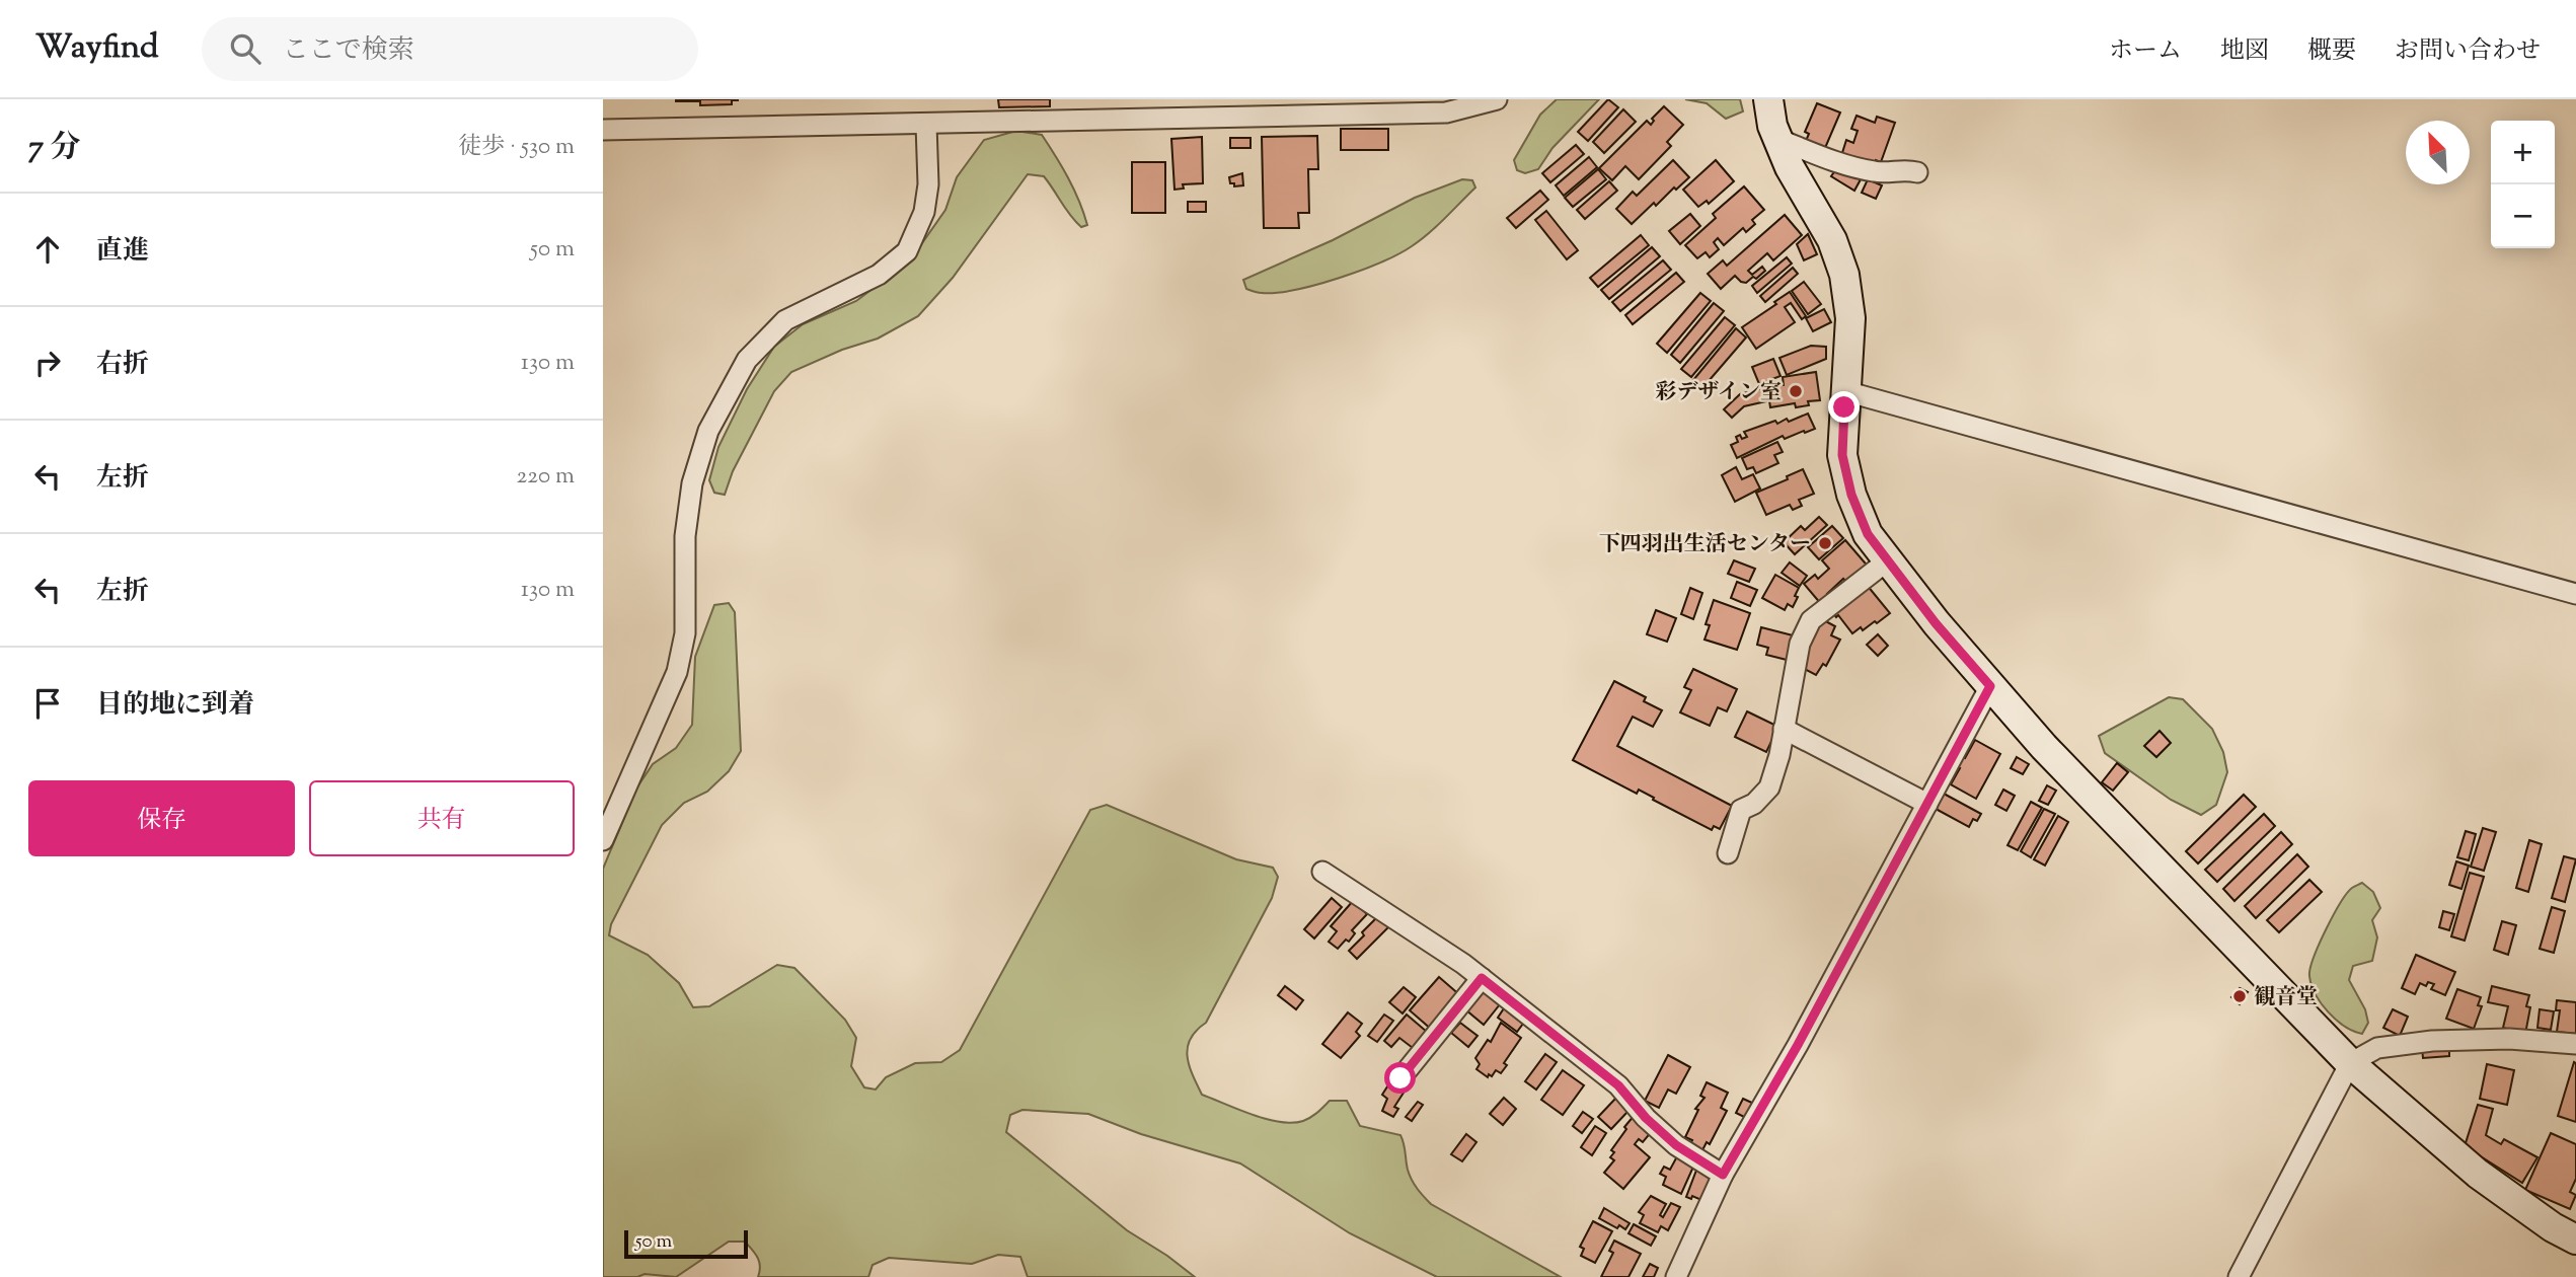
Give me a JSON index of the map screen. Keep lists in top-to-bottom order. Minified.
{"places":["彩デザイン室","下四羽出生活センター","観音堂"],"scale_bar":"50 m","north":"top left","page":{"header":"Wayfind","search":"ここで検索","nav":["ホーム","地図","概要","お問い合わせ"],"heading":["7 分","徒歩 · 530 m"],"map_buttons":["+","−"],"list":[["直進","50 m"],["右折","130 m"],["左折","220 m"],["左折","130 m"],"目的地に到着"],"buttons":["保存","共有"],"scale":"50 m"}}
